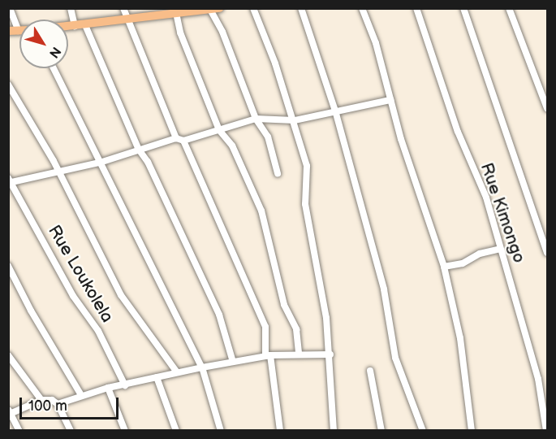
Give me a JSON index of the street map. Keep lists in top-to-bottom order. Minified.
{"streets":{"street":["Rue Kimongo","Rue Loukolela"]},"scale_bar":"100 m","north":"bottom right"}
